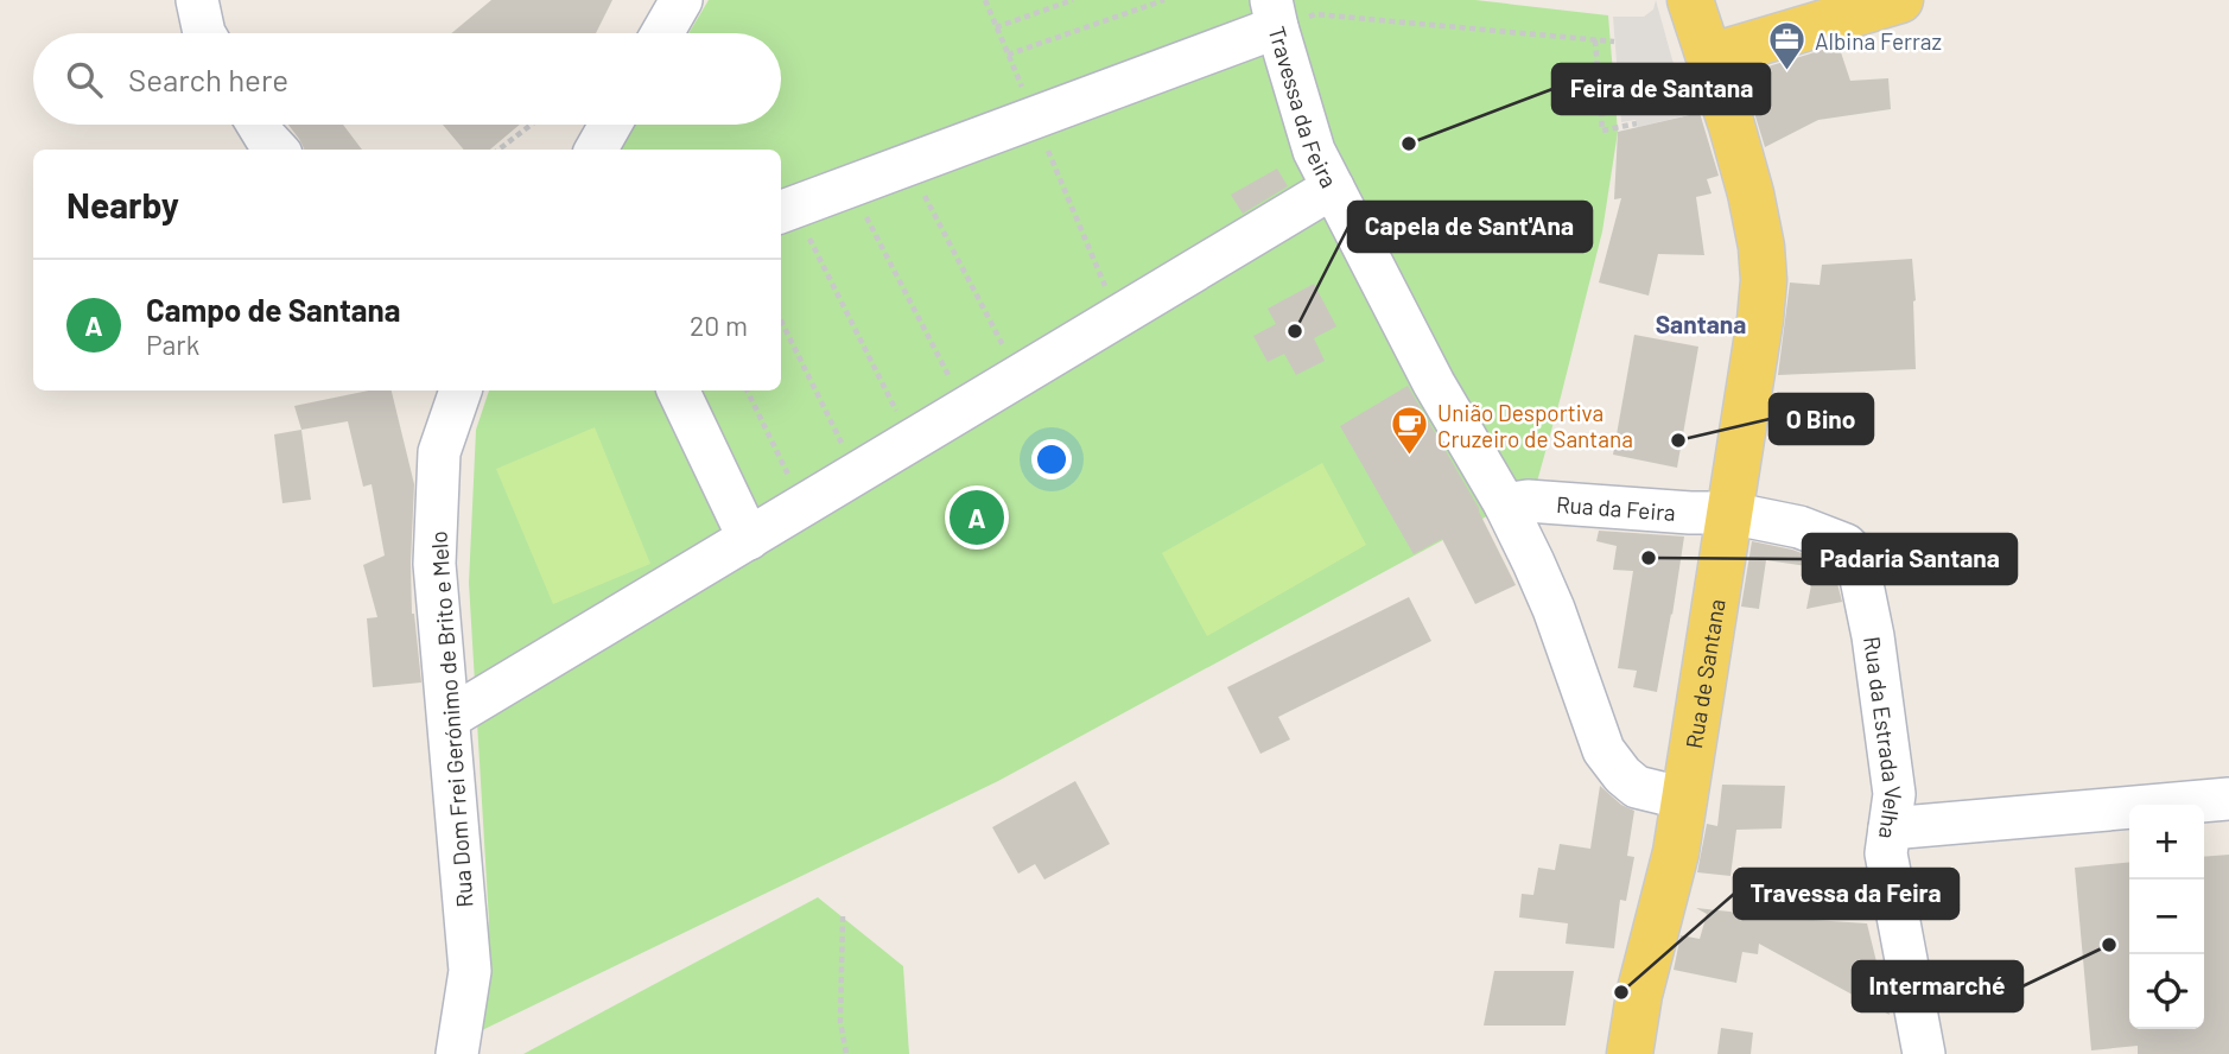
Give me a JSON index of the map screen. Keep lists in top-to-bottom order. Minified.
{"streets":{"main road":["Rua de Santana"],"street":["Travessa da Feira","Rua da Feira","Rua Dom Frei Gerónimo de Brito e Melo","Rua da Estrada Velha"]},"crossings":[["Travessa da Feira","Rua da Feira"],["Travessa da Feira","Rua de Santana"],["Rua da Feira","Rua de Santana"],["Rua da Feira","Rua da Estrada Velha"],["Rua de Santana","Rua da Estrada Velha"]],"districts":["Santana"],"places":{"office":["Albina Ferraz"],"other":["Feira de Santana","Capela de Sant'Ana","O Bino","Padaria Santana","Intermarché","Travessa da Feira"],"cafe":["União Desportiva Cruzeiro de Santana"]},"page":{"search":"Search here","heading":"Nearby","list":[{"mark":"A","name":"Campo de Santana","note":"Park","value":"20 m"}],"pins":"A","map_buttons":["+","−"]}}
